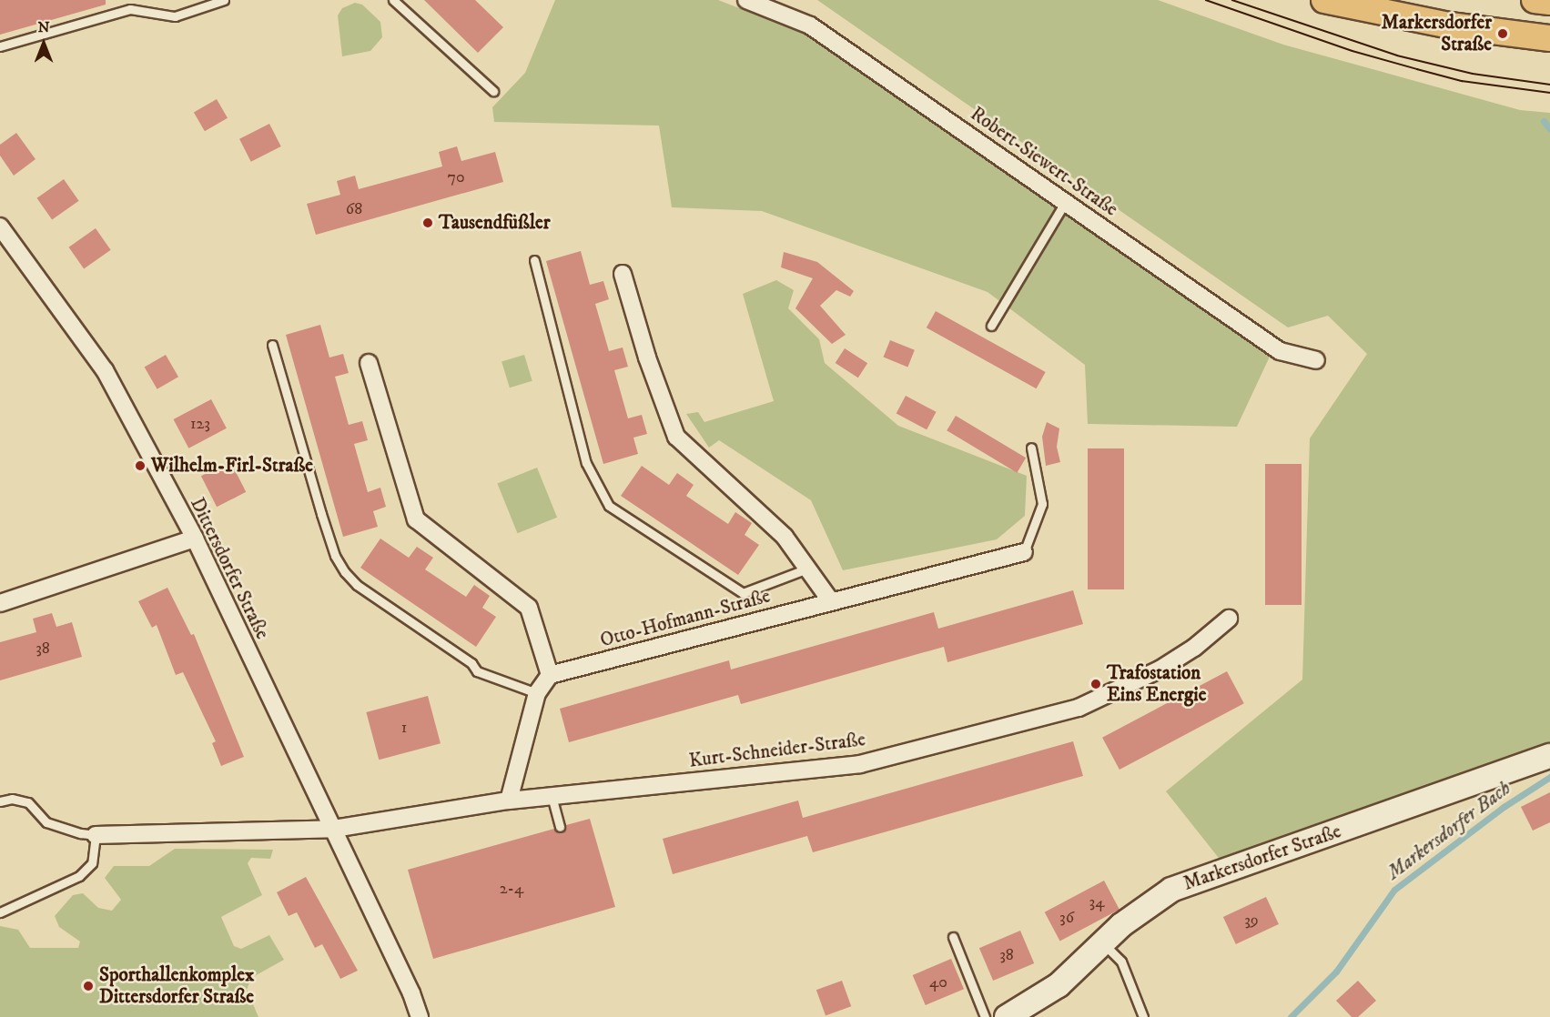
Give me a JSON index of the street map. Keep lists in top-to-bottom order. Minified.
{"streets":{"street":["Robert-Siewert-Straße","Dittersdorfer Straße","Otto-Hofmann-Straße","Kurt-Schneider-Straße","Markersdorfer Straße"]},"crossings":[["Dittersdorfer Straße","Kurt-Schneider-Straße"]],"water":["Markersdorfer Bach"],"places":["Markersdorfer Straße","Tausendfüßler","Wilhelm-Firl-Straße","Trafostation Eins Energie","Sporthallenkomplex Dittersdorfer Straße"],"house_numbers":["70","68","123","38","1","2-4","34","36","39","38","40"],"north":"top"}
